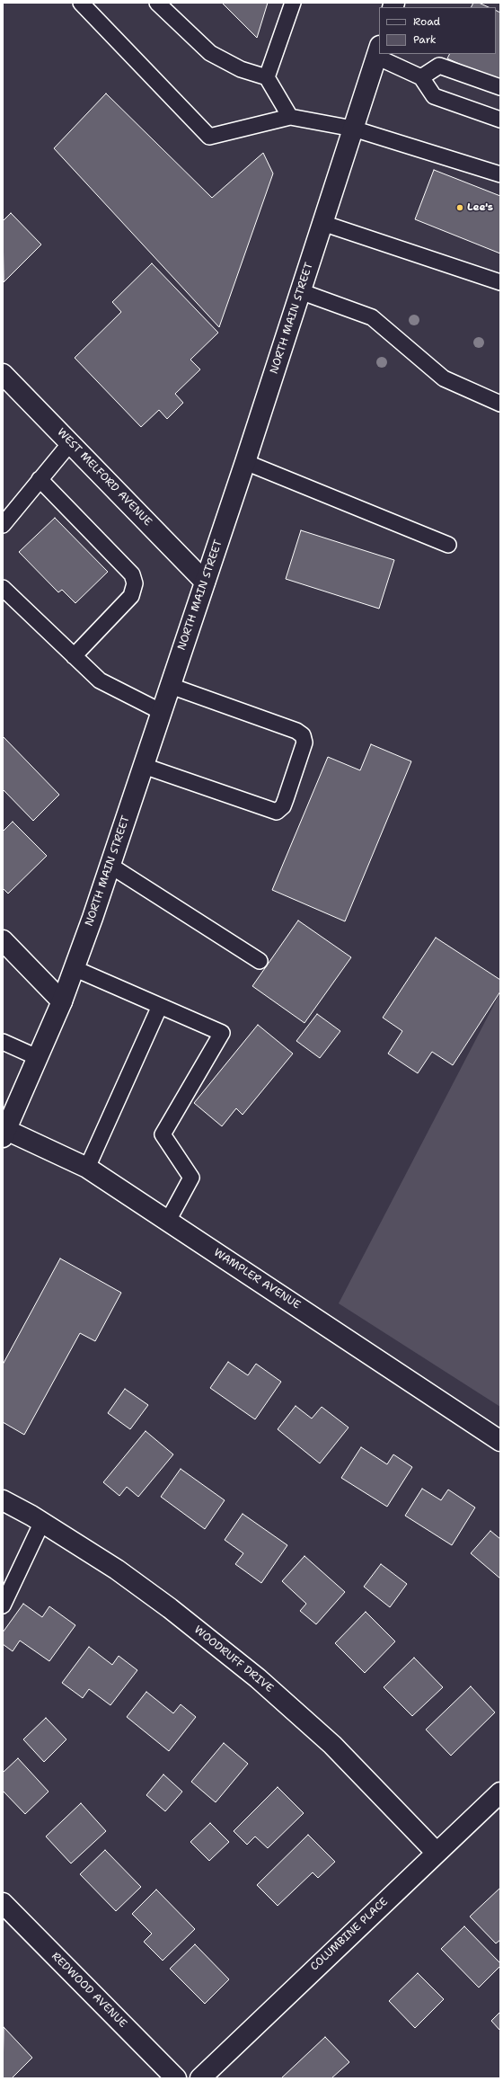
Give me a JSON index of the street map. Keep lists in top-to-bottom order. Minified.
{"streets":{"street":["NORTH MAIN STREET","WEST MELFORD AVENUE","WAMPLER AVENUE","WOODRUFF DRIVE","COLUMBINE PLACE","REDWOOD AVENUE"]},"crossings":[["NORTH MAIN STREET","WEST MELFORD AVENUE"],["NORTH MAIN STREET","WAMPLER AVENUE"],["WOODRUFF DRIVE","COLUMBINE PLACE"]],"places":["Lee's"],"legend":["Road","Park"]}
